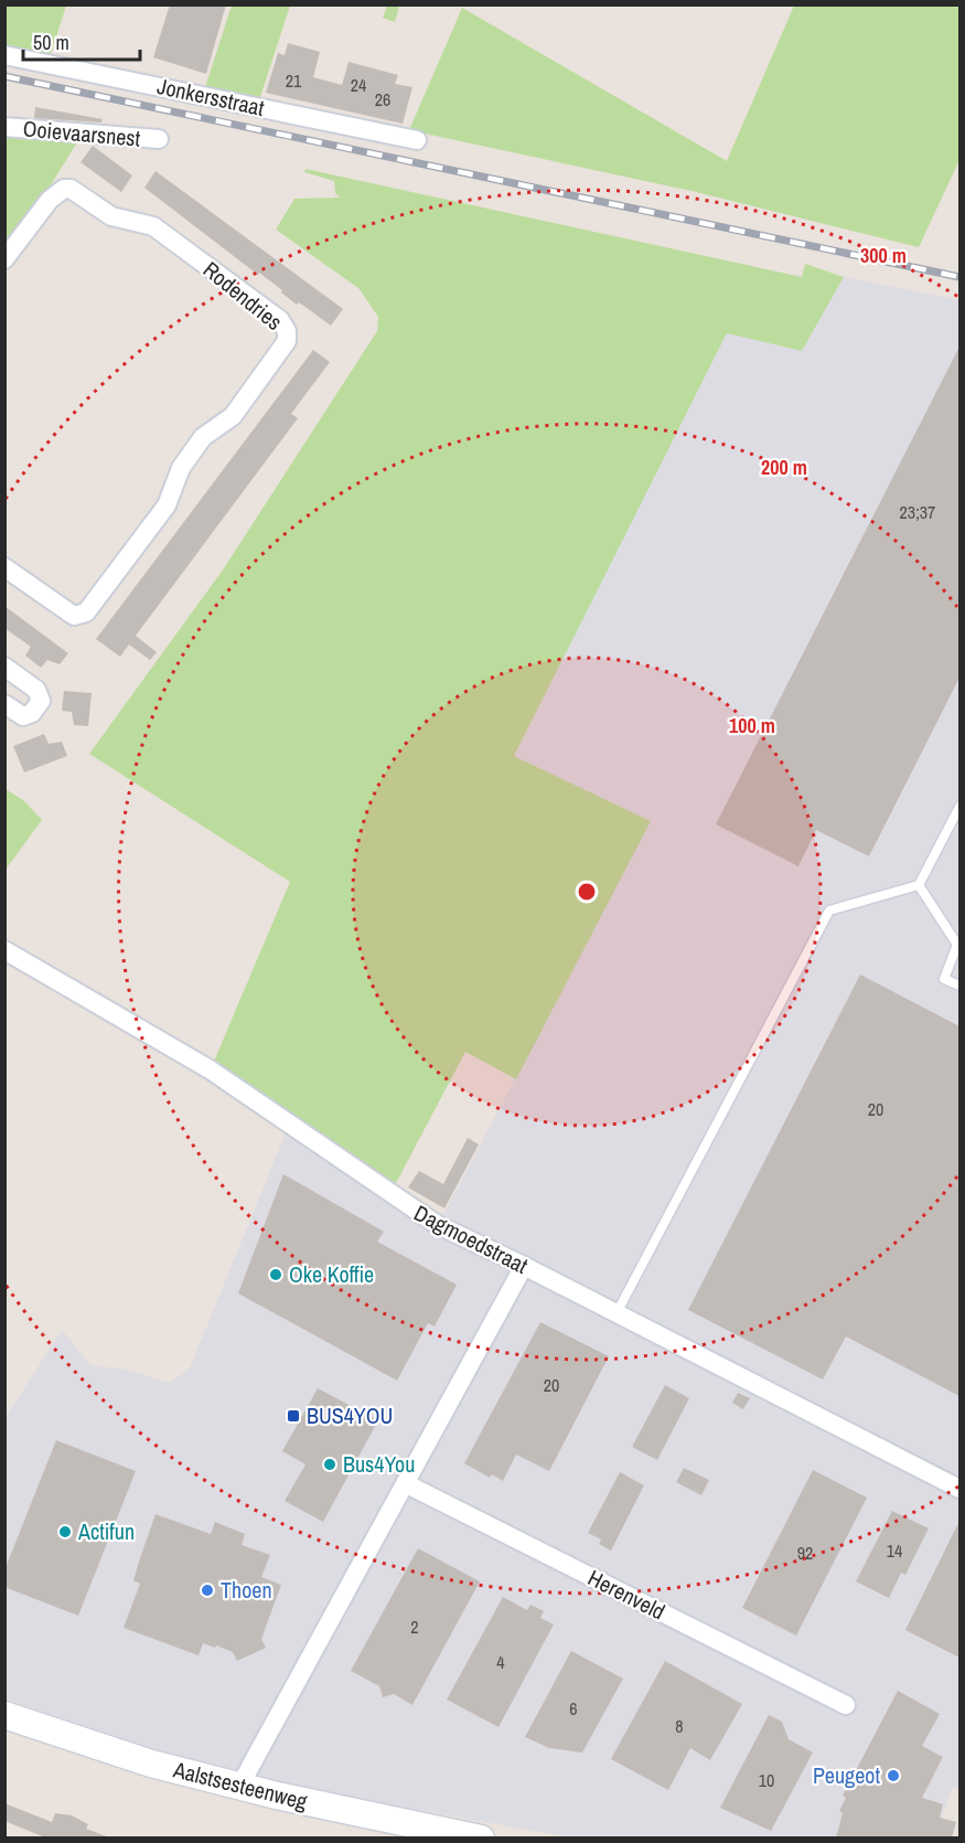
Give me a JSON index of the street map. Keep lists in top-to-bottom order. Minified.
{"streets":{"main road":["Aalstsesteenweg"],"street":["Jonkersstraat","Ooievaarsnest","Rodendries","Dagmoedstraat","Herenveld"]},"places":{"other":["Oke Koffie","Bus4You","Actifun","Thoen","Peugeot"],"transit":["BUS4YOU"]},"house_numbers":["21","24","26","23;37","20","20","14","92","2","4","6","8","10"],"scale_bar":"50 m","rings":["300 m","200 m","100 m"]}
